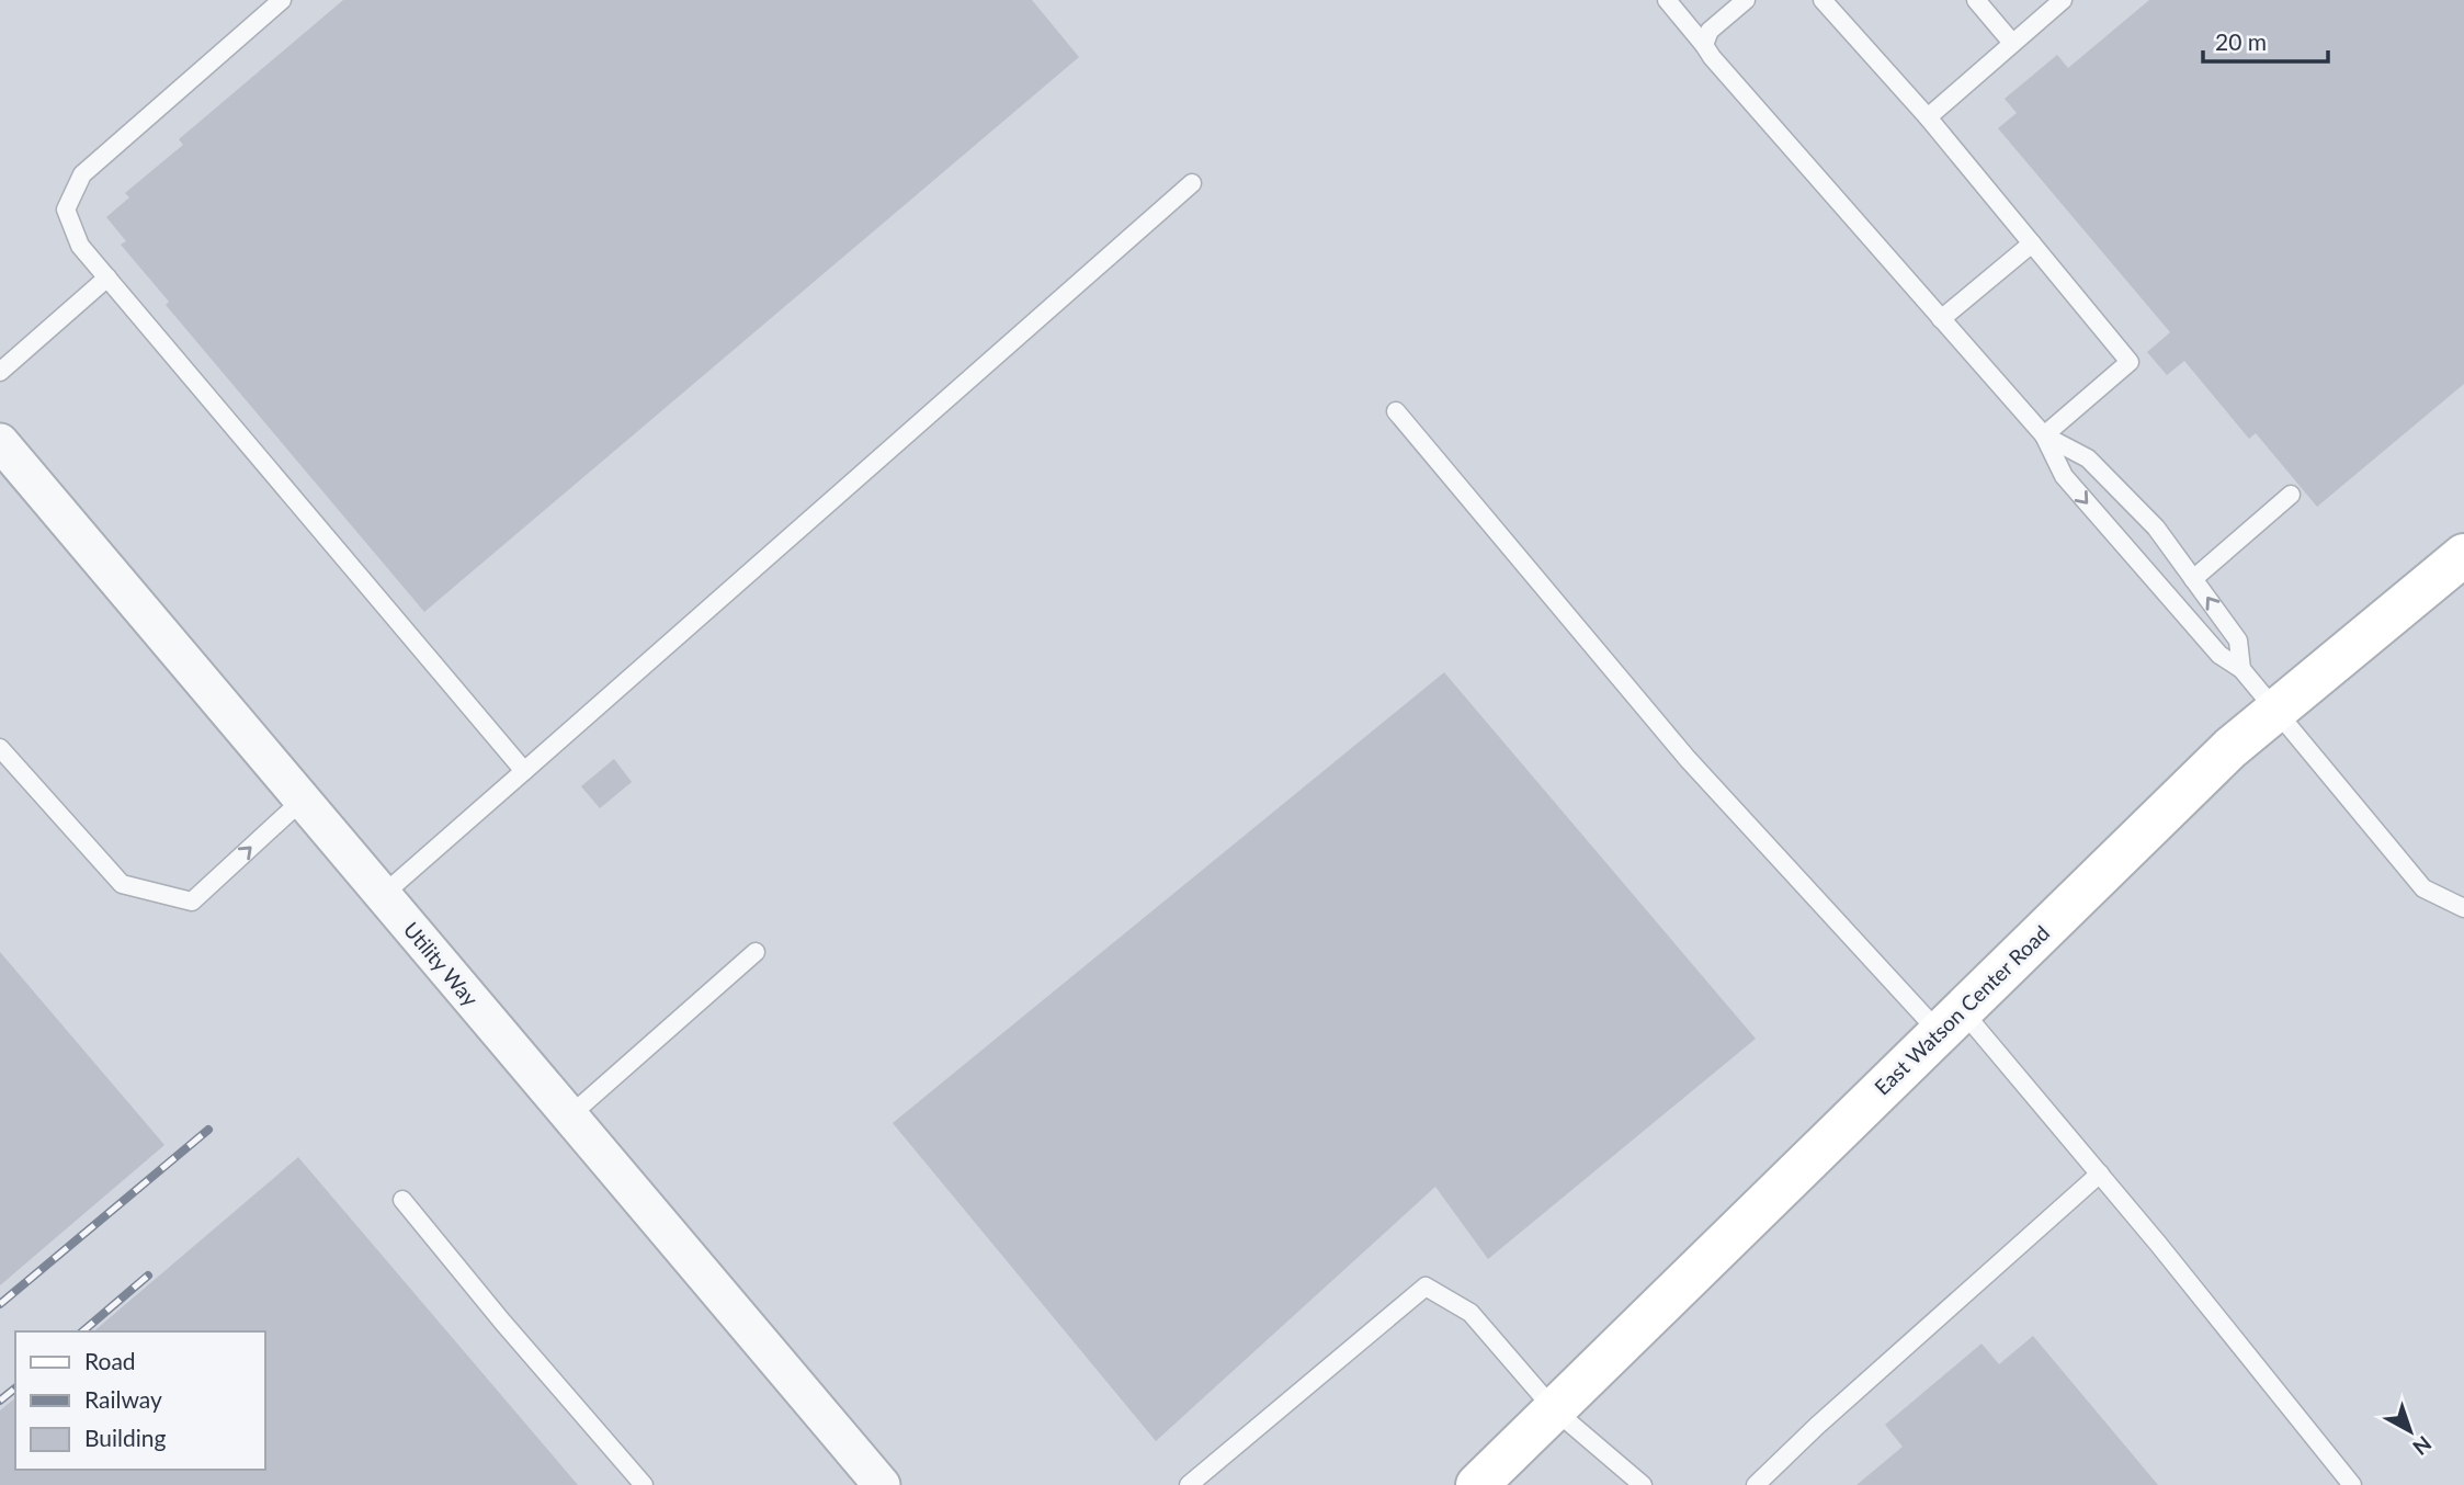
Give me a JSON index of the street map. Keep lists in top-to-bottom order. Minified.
{"streets":{"street":["Utility Way","East Watson Center Road"]},"legend":["Road","Railway","Building"],"scale_bar":"20 m","north":"bottom right"}
